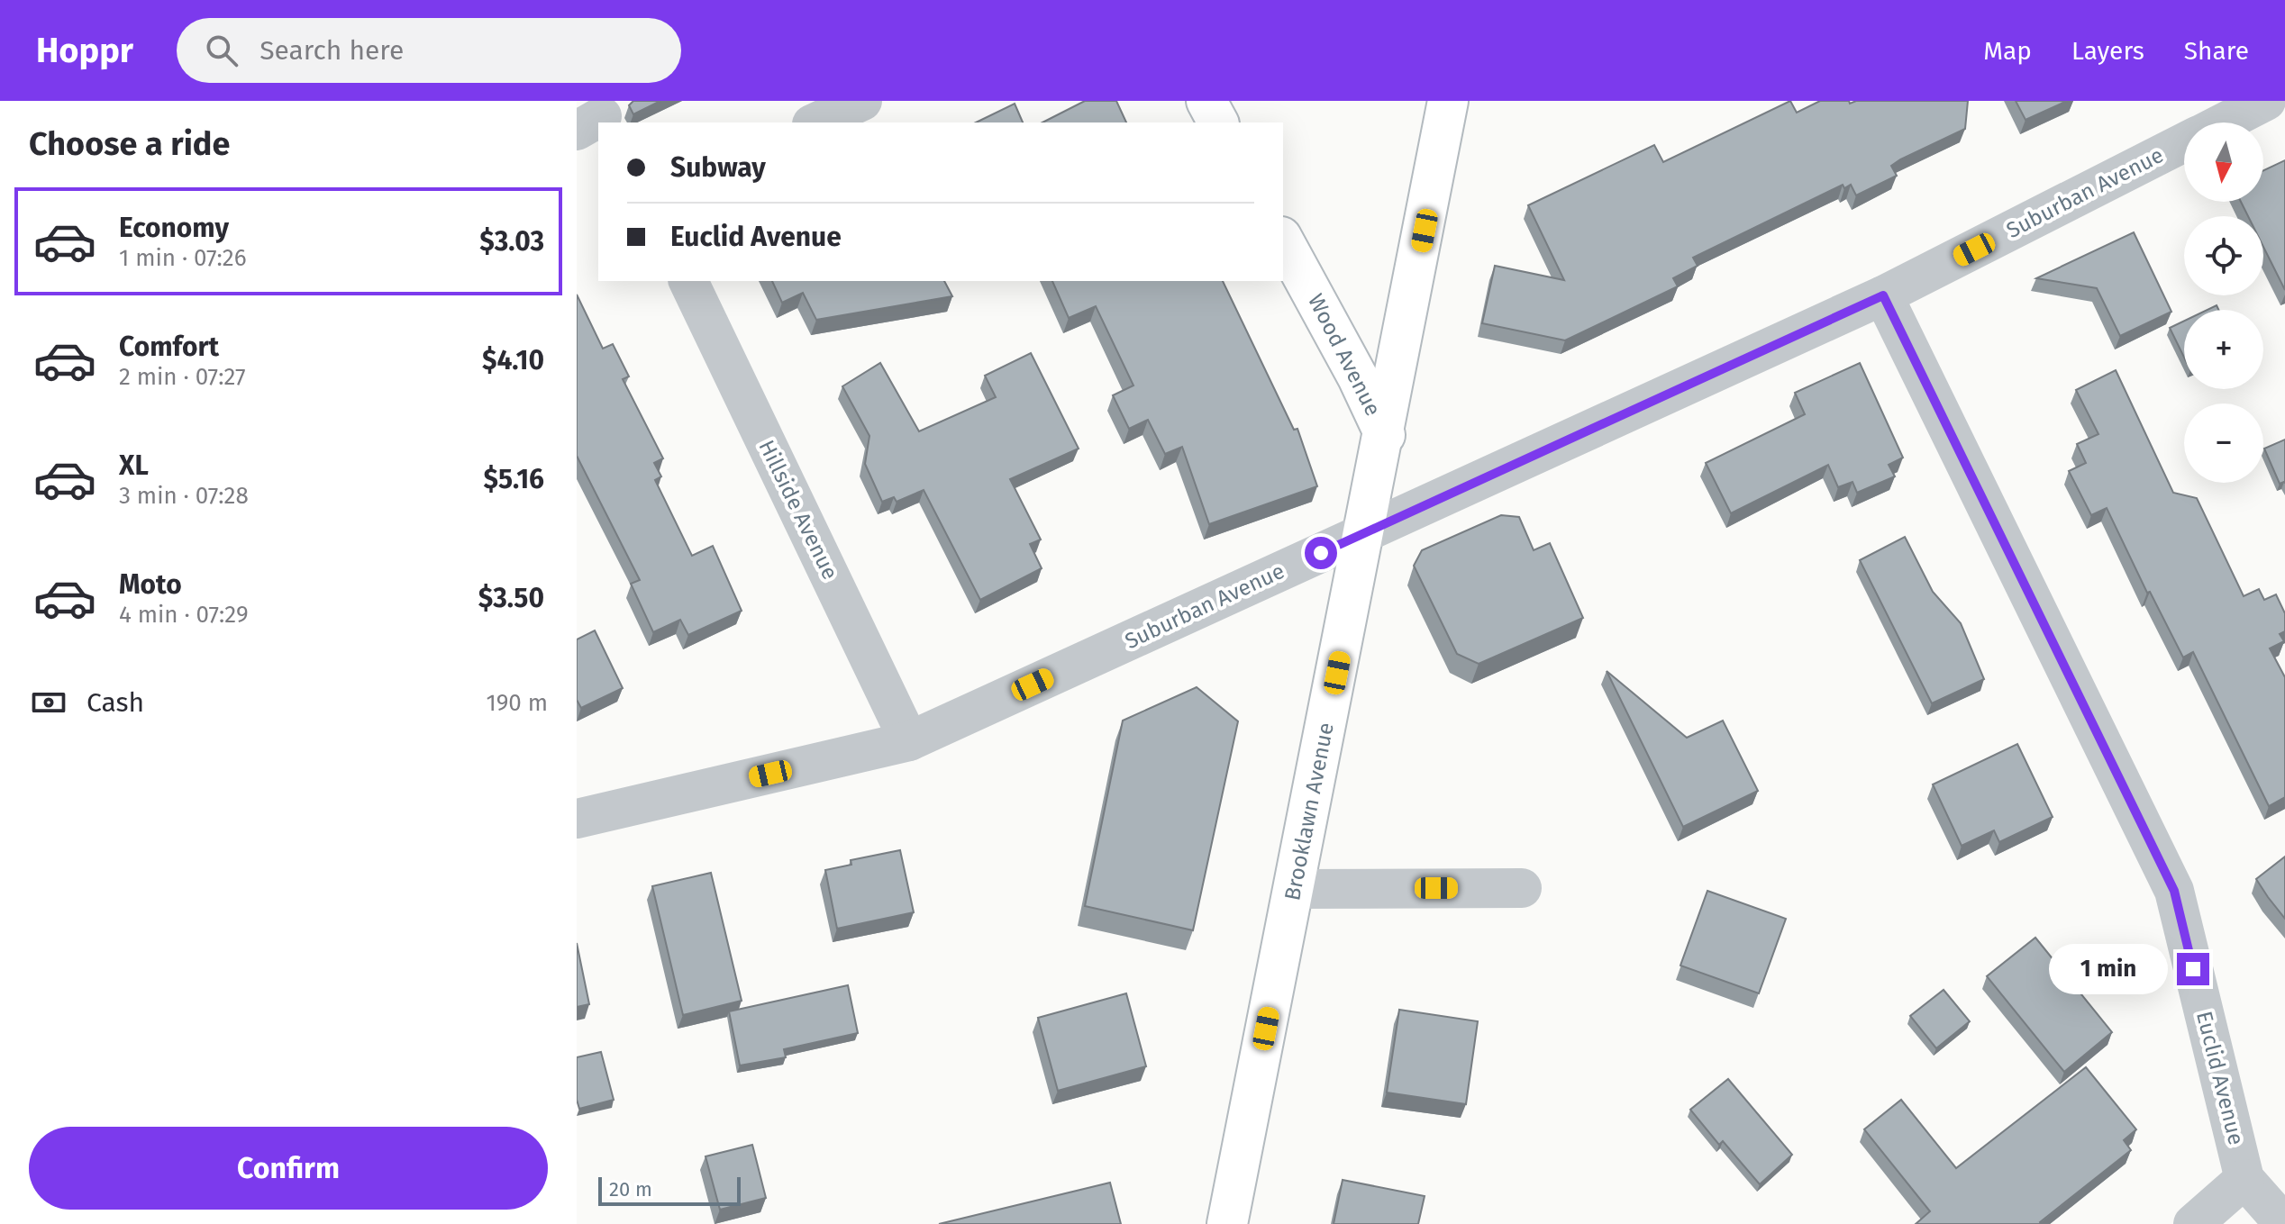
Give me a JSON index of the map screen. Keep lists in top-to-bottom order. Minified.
{"streets":{"street":["Suburban Avenue","Wood Avenue","Hillside Avenue","Brooklawn Avenue","Euclid Avenue"]},"crossings":[["Suburban Avenue","Hillside Avenue"],["Suburban Avenue","Brooklawn Avenue"],["Suburban Avenue","Euclid Avenue"],["Wood Avenue","Brooklawn Avenue"]],"scale_bar":"20 m","north":"bottom","page":{"header":"Hoppr","search":"Search here","nav":["Map","Layers","Share"],"heading":"Choose a ride","map_buttons":["+","−"],"banner":["Subway","Euclid Avenue"],"list":[{"name":"Economy","note":"1 min · 07:26","value":"$3.03"},{"name":"Comfort","note":"2 min · 07:27","value":"$4.10"},{"name":"XL","note":"3 min · 07:28","value":"$5.16"},{"name":"Moto","note":"4 min · 07:29","value":"$3.50"}],"pay":["Cash","190 m"],"bubble":"1 min","buttons":"Confirm","scale":"20 m"}}
